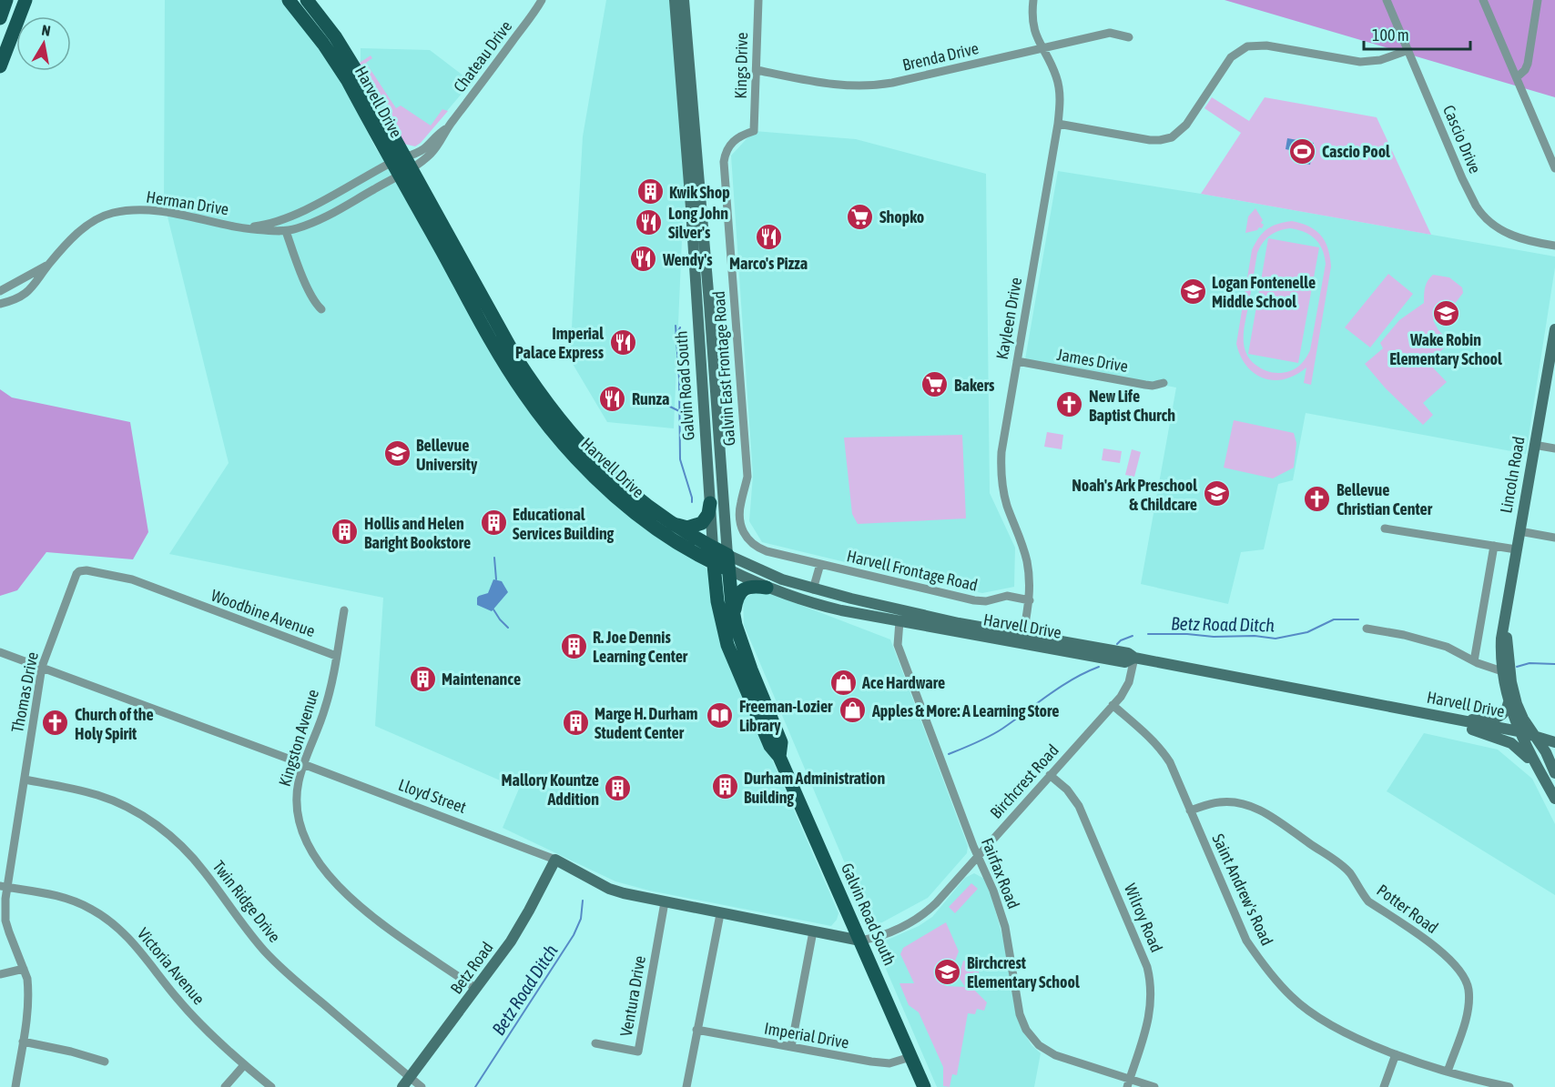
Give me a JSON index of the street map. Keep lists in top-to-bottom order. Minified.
{"streets":{"main road":["Harvell Drive","Galvin Road South","Lincoln Road","Lloyd Street","Betz Road"],"street":["Chateau Drive","Brenda Drive","Kings Drive","Cascio Drive","Herman Drive","Kayleen Drive","James Drive","Galvin East Frontage Road","Harvell Frontage Road","Woodbine Avenue","Thomas Drive","Kingston Avenue","Birchcrest Road","Fairfax Road","Saint Andrew's Road","Twin Ridge Drive","Potter Road","Wilroy Road","Victoria Avenue","Ventura Drive","Imperial Drive"]},"crossings":[["Chateau Drive","Harvell Drive"],["Chateau Drive","Herman Drive"],["Brenda Drive","Kings Drive"],["Brenda Drive","Kayleen Drive"],["Kings Drive","Galvin East Frontage Road"],["Harvell Drive","Herman Drive"],["Harvell Drive","Kayleen Drive"],["Harvell Drive","Galvin Road South"],["Harvell Drive","Lincoln Road"],["Harvell Drive","Birchcrest Road"],["Harvell Drive","Fairfax Road"],["Kayleen Drive","James Drive"],["Kayleen Drive","Harvell Frontage Road"],["Galvin East Frontage Road","Harvell Frontage Road"],["Galvin Road South","Birchcrest Road"],["Galvin Road South","Lloyd Street"],["Galvin Road South","Imperial Drive"],["Woodbine Avenue","Thomas Drive"],["Woodbine Avenue","Kingston Avenue"],["Thomas Drive","Lloyd Street"],["Thomas Drive","Twin Ridge Drive"],["Thomas Drive","Victoria Avenue"],["Kingston Avenue","Lloyd Street"],["Kingston Avenue","Betz Road"],["Birchcrest Road","Lloyd Street"],["Birchcrest Road","Fairfax Road"],["Birchcrest Road","Saint Andrew's Road"],["Birchcrest Road","Wilroy Road"],["Lloyd Street","Betz Road"],["Lloyd Street","Ventura Drive"],["Fairfax Road","Wilroy Road"],["Saint Andrew's Road","Potter Road"],["Twin Ridge Drive","Betz Road"]],"water":["Betz Road Ditch"],"places":{"sports":["Cascio Pool"],"building":["Kwik Shop","Educational Services Building","Hollis and Helen Baright Bookstore","R. Joe Dennis Learning Center","Maintenance","Marge H. Durham Student Center","Durham Administration Building","Mallory Kountze Addition"],"supermarket":["Shopko","Bakers"],"restaurant":["Long John Silver's","Marco's Pizza","Wendy's","Imperial Palace Express","Runza"],"school or university":["Logan Fontenelle Middle School","Wake Robin Elementary School","Bellevue University","Noah's Ark Preschool & Childcare","Birchcrest Elementary School"],"church":["New Life Baptist Church","Bellevue Christian Center","Church of the Holy Spirit"],"shop":["Ace Hardware","Apples & More: A Learning Store"],"library":["Freeman-Lozier Library"]},"scale_bar":"100 m","north":"top"}
